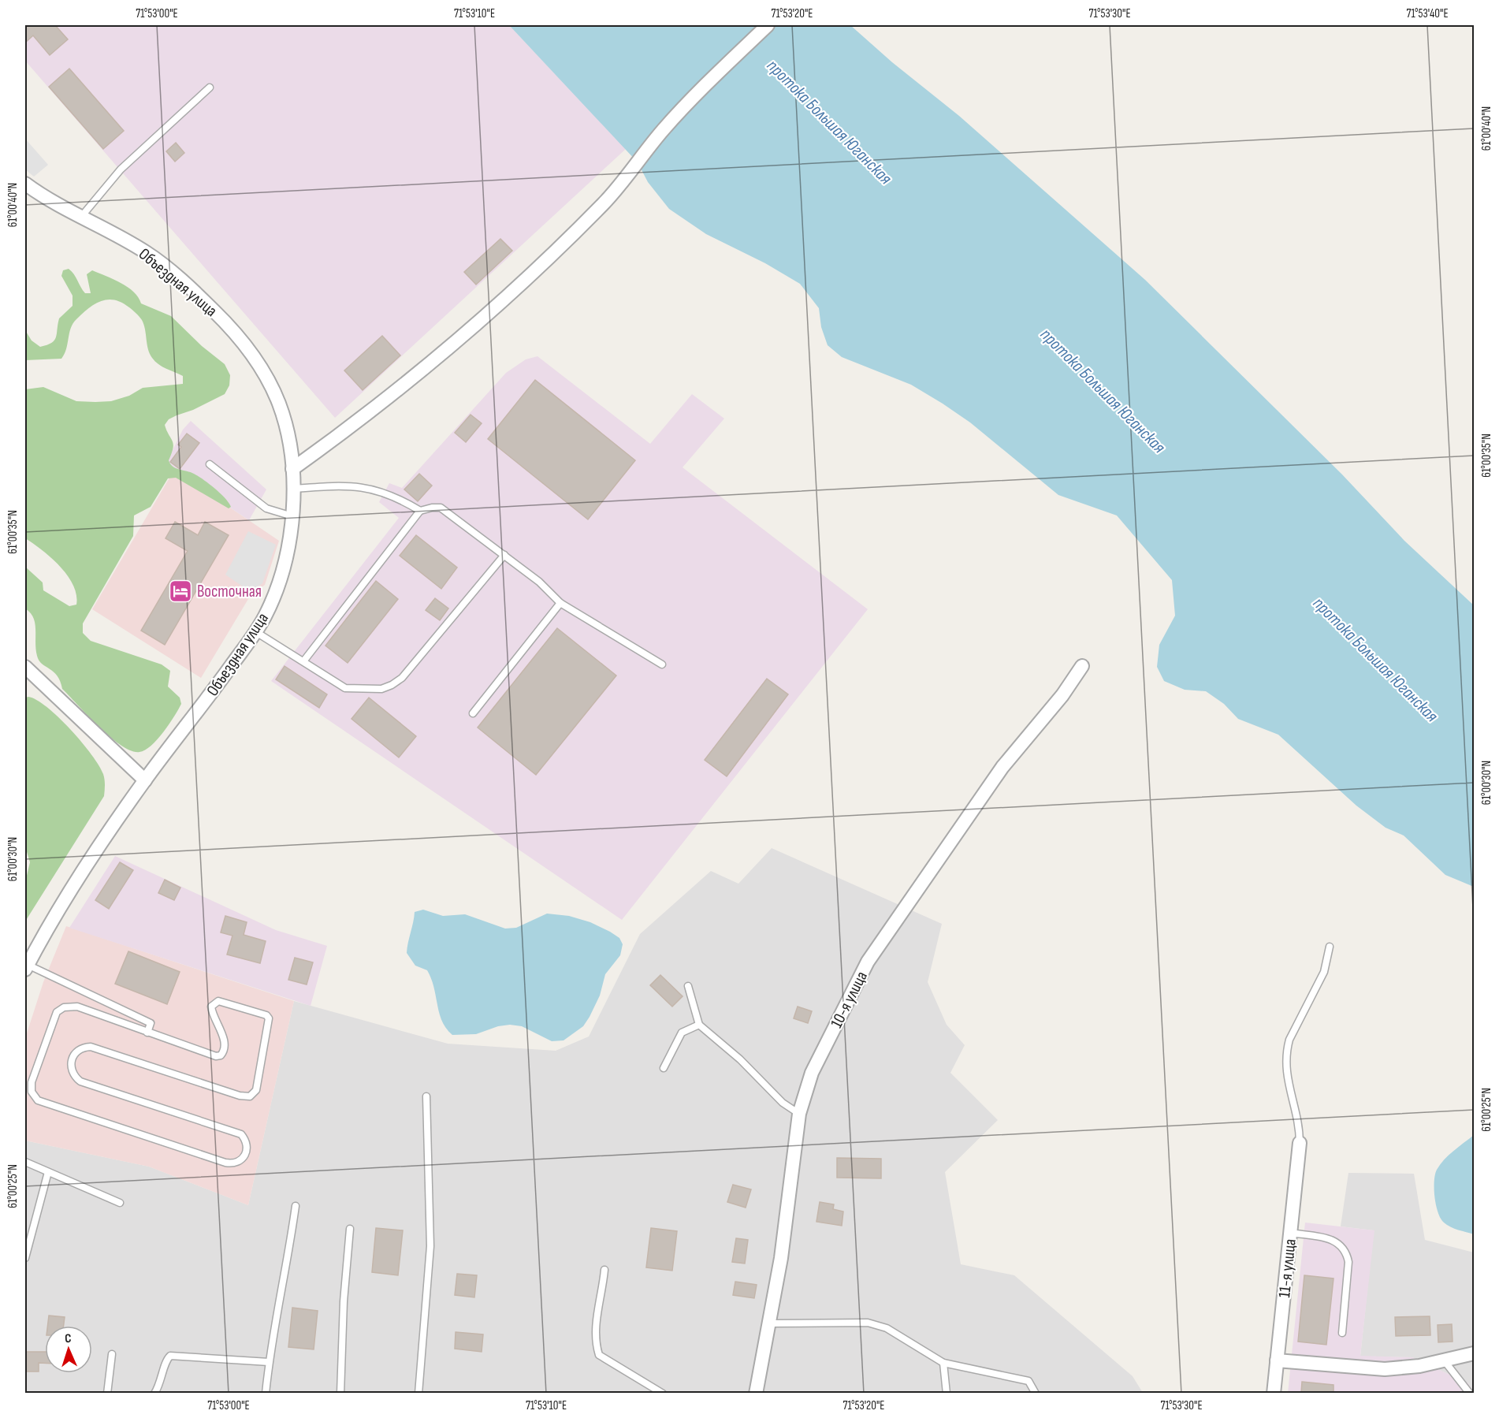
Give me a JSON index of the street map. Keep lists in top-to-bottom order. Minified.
{"streets":{"street":["Объездная улица","10-я улица","11-я улица"]},"water":["протока Большая Юганская"],"places":{"hotel":["Восточная"]},"north":"top","coordinates":["71°53'00\"E","71°53'10\"E","71°53'20\"E","71°53'30\"E","71°53'40\"E","61°00'40\"N","61°00'35\"N","61°00'30\"N","61°00'25\"N"]}
